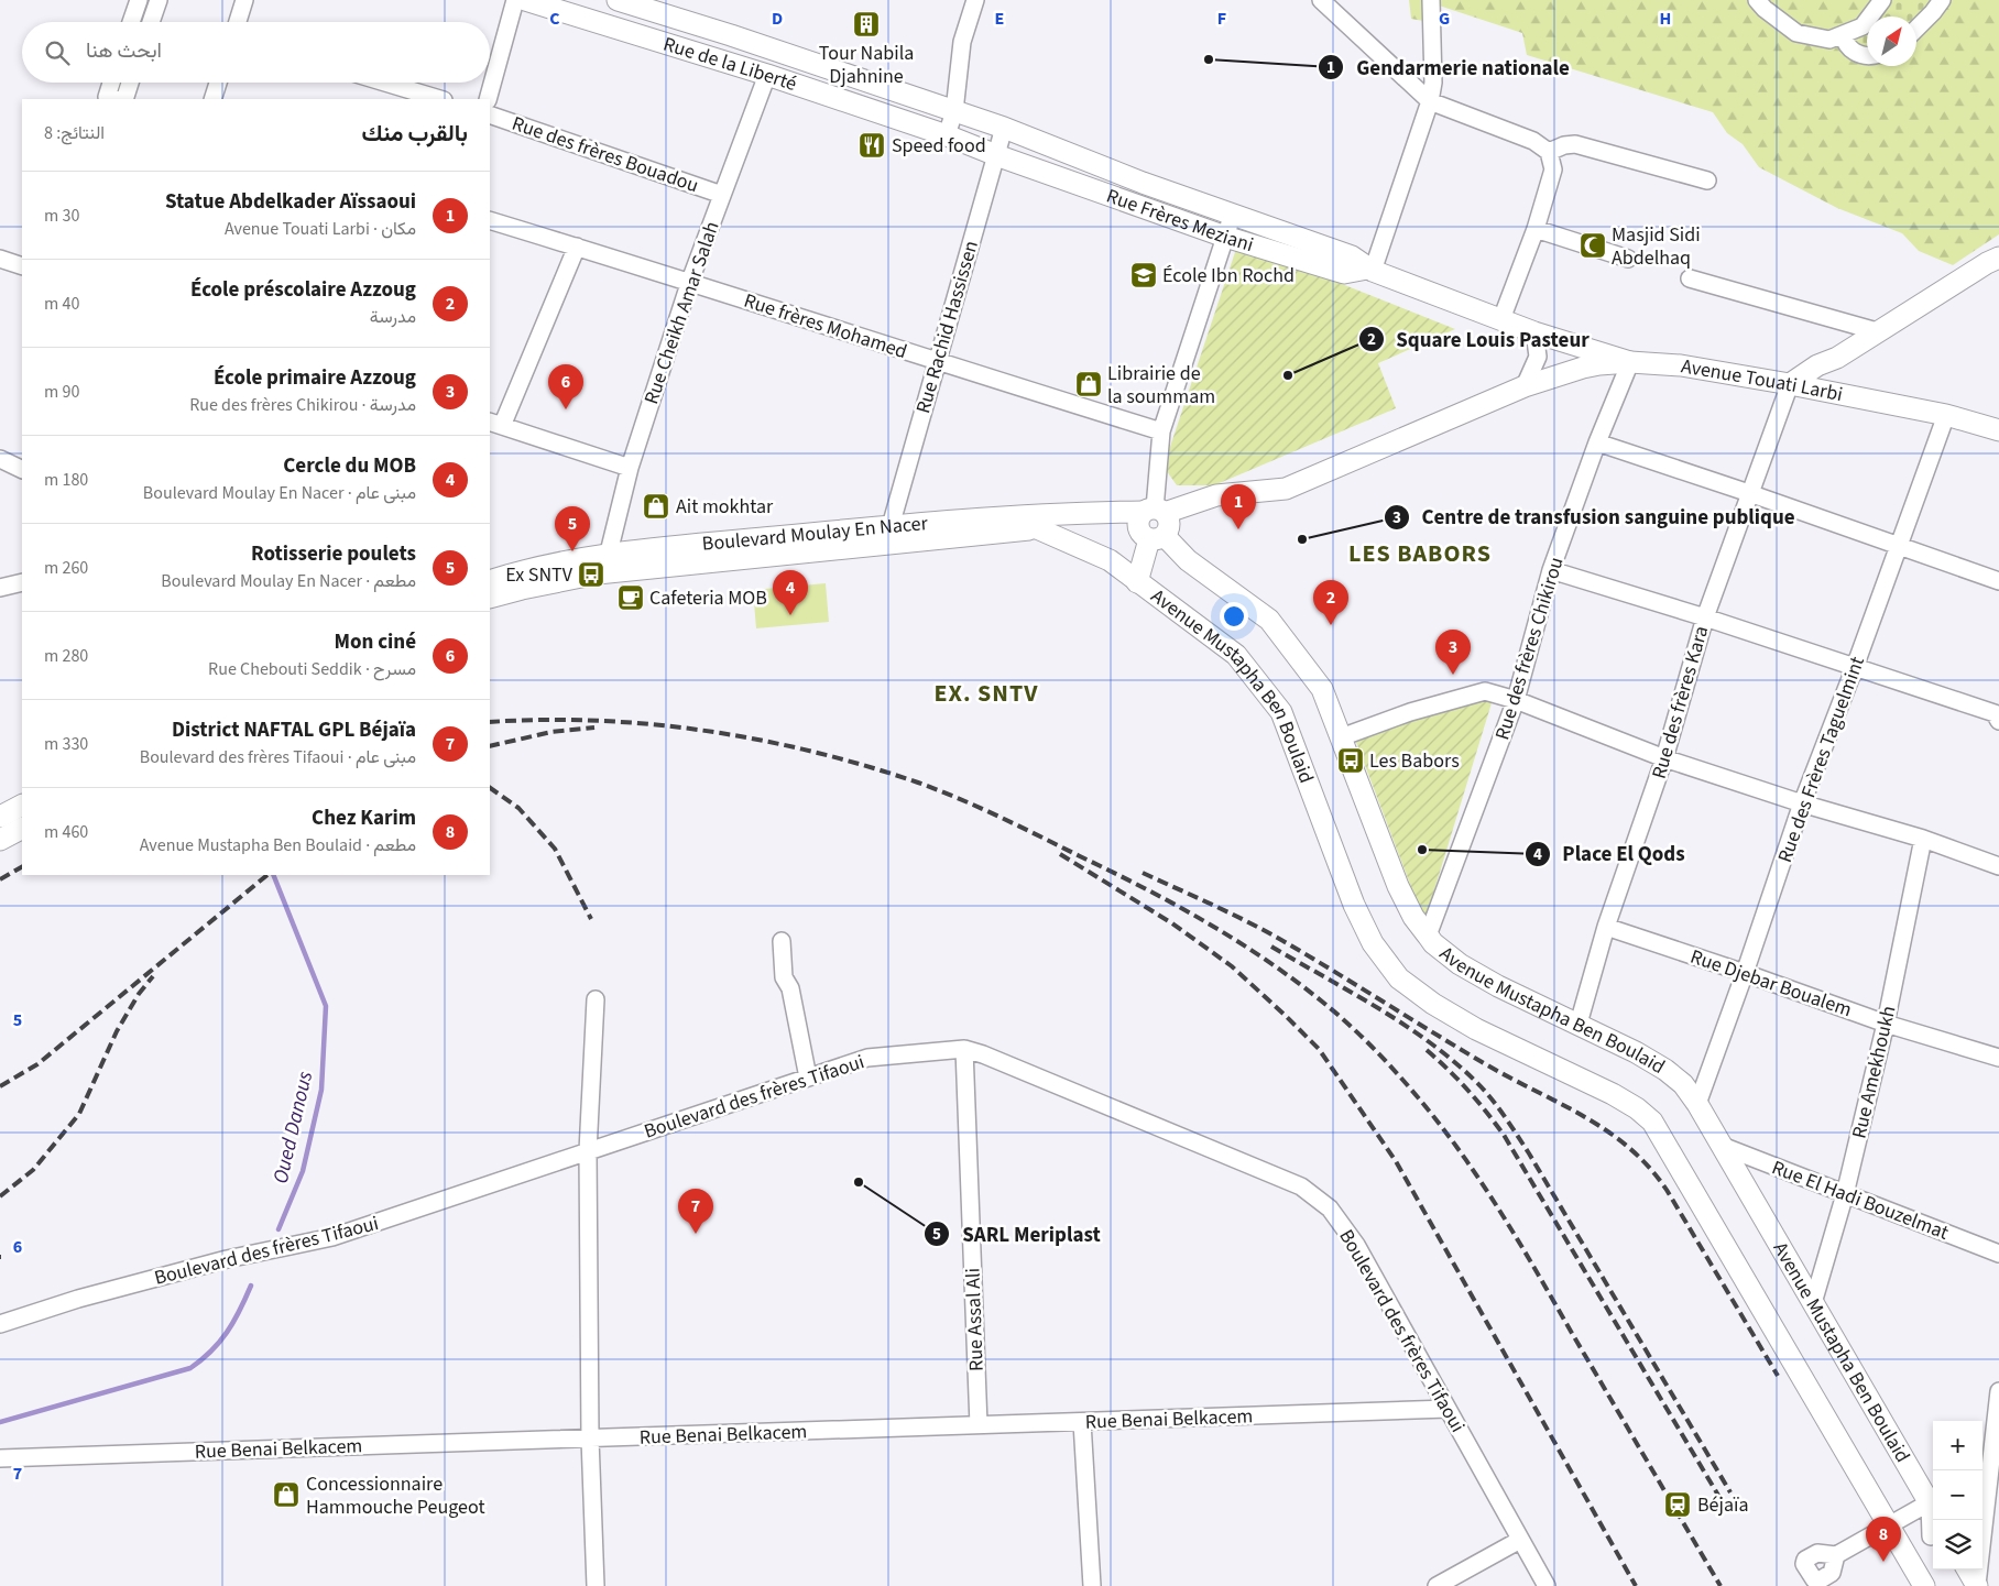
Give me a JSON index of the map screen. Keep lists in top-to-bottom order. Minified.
{"streets":{"main road":["Rue de la Liberté","Rue Frères Meziani","Avenue Touati Larbi","Boulevard Moulay En Nacer","Avenue Mustapha Ben Boulaid"],"street":["Rue des frères Bouadou","Rue Cheikh Amar Salah","Rue frères Mohamed","Rue Rachid Hassissen","Rue des frères Chikirou","Rue des frères Kara","Rue des Frères Taguelmint","Rue Djebar Boualem","Rue Amekhoukh","Boulevard des frères Tifaoui","Rue El Hadi Bouzelmat","Rue Assal Ali","Rue Benai Belkacem"]},"crossings":[["Rue de la Liberté","Rue Frères Meziani"],["Rue de la Liberté","Rue Cheikh Amar Salah"],["Rue de la Liberté","Rue Rachid Hassissen"],["Rue des frères Bouadou","Rue Cheikh Amar Salah"],["Rue Frères Meziani","Rue Rachid Hassissen"],["Rue Frères Meziani","Avenue Touati Larbi"],["Rue Frères Meziani","Rue des frères Chikirou"],["Rue Cheikh Amar Salah","Rue frères Mohamed"],["Rue Cheikh Amar Salah","Boulevard Moulay En Nacer"],["Rue frères Mohamed","Rue Rachid Hassissen"],["Rue Rachid Hassissen","Boulevard Moulay En Nacer"],["Avenue Touati Larbi","Boulevard Moulay En Nacer"],["Avenue Touati Larbi","Rue des frères Chikirou"],["Avenue Touati Larbi","Avenue Mustapha Ben Boulaid"],["Avenue Touati Larbi","Rue des frères Kara"],["Avenue Touati Larbi","Rue des Frères Taguelmint"],["Boulevard Moulay En Nacer","Avenue Mustapha Ben Boulaid"],["Rue des frères Chikirou","Avenue Mustapha Ben Boulaid"],["Avenue Mustapha Ben Boulaid","Rue des frères Kara"],["Avenue Mustapha Ben Boulaid","Rue des Frères Taguelmint"],["Avenue Mustapha Ben Boulaid","Rue Amekhoukh"],["Avenue Mustapha Ben Boulaid","Rue El Hadi Bouzelmat"],["Rue des frères Kara","Rue Djebar Boualem"],["Rue des Frères Taguelmint","Rue Djebar Boualem"],["Rue Djebar Boualem","Rue Amekhoukh"],["Rue Amekhoukh","Rue El Hadi Bouzelmat"],["Boulevard des frères Tifaoui","Rue Assal Ali"],["Boulevard des frères Tifaoui","Rue Benai Belkacem"],["Rue Assal Ali","Rue Benai Belkacem"]],"districts":["LES BABORS","EX. SNTV"],"water":["Oued Danous"],"places":{"building":["Tour Nabila Djahnine"],"other":["Gendarmerie nationale","Square Louis Pasteur","Centre de transfusion sanguine publique","Place El Qods","SARL Meriplast"],"restaurant":["Speed food"],"mosque":["Masjid Sidi Abdelhaq"],"school or university":["École Ibn Rochd"],"shop":["Librairie de la soummam","Ait mokhtar","Concessionnaire Hammouche Peugeot"],"bus stop":["Ex SNTV","Les Babors"],"cafe":["Cafeteria MOB"],"station":["Béjaïa"]},"north":"top right","page":{"search":"ابحث هنا","heading":["بالقرب منك","النتائج: 8"],"list":[{"mark":"1","name":"Statue Abdelkader Aïssaoui","note":"مكان · Avenue Touati Larbi","value":"30 m"},{"mark":"2","name":"École préscolaire Azzoug","note":"مدرسة","value":"40 m"},{"mark":"3","name":"École primaire Azzoug","note":"مدرسة · Rue des frères Chikirou","value":"90 m"},{"mark":"4","name":"Cercle du MOB","note":"مبنى عام · Boulevard Moulay En Nacer","value":"180 m"},{"mark":"5","name":"Rotisserie poulets","note":"مطعم · Boulevard Moulay En Nacer","value":"260 m"},{"mark":"6","name":"Mon ciné","note":"مسرح · Rue Chebouti Seddik","value":"280 m"},{"mark":"7","name":"District NAFTAL GPL Béjaïa","note":"مبنى عام · Boulevard des frères Tifaoui","value":"330 m"},{"mark":"8","name":"Chez Karim","note":"مطعم · Avenue Mustapha Ben Boulaid","value":"460 m"}],"pins":["6","1","5","4","2","3","7","8"],"map_buttons":["+","−"]},"grid":{"columns":["C","D","E","F","G","H"],"rows":["5","6","7"]}}
